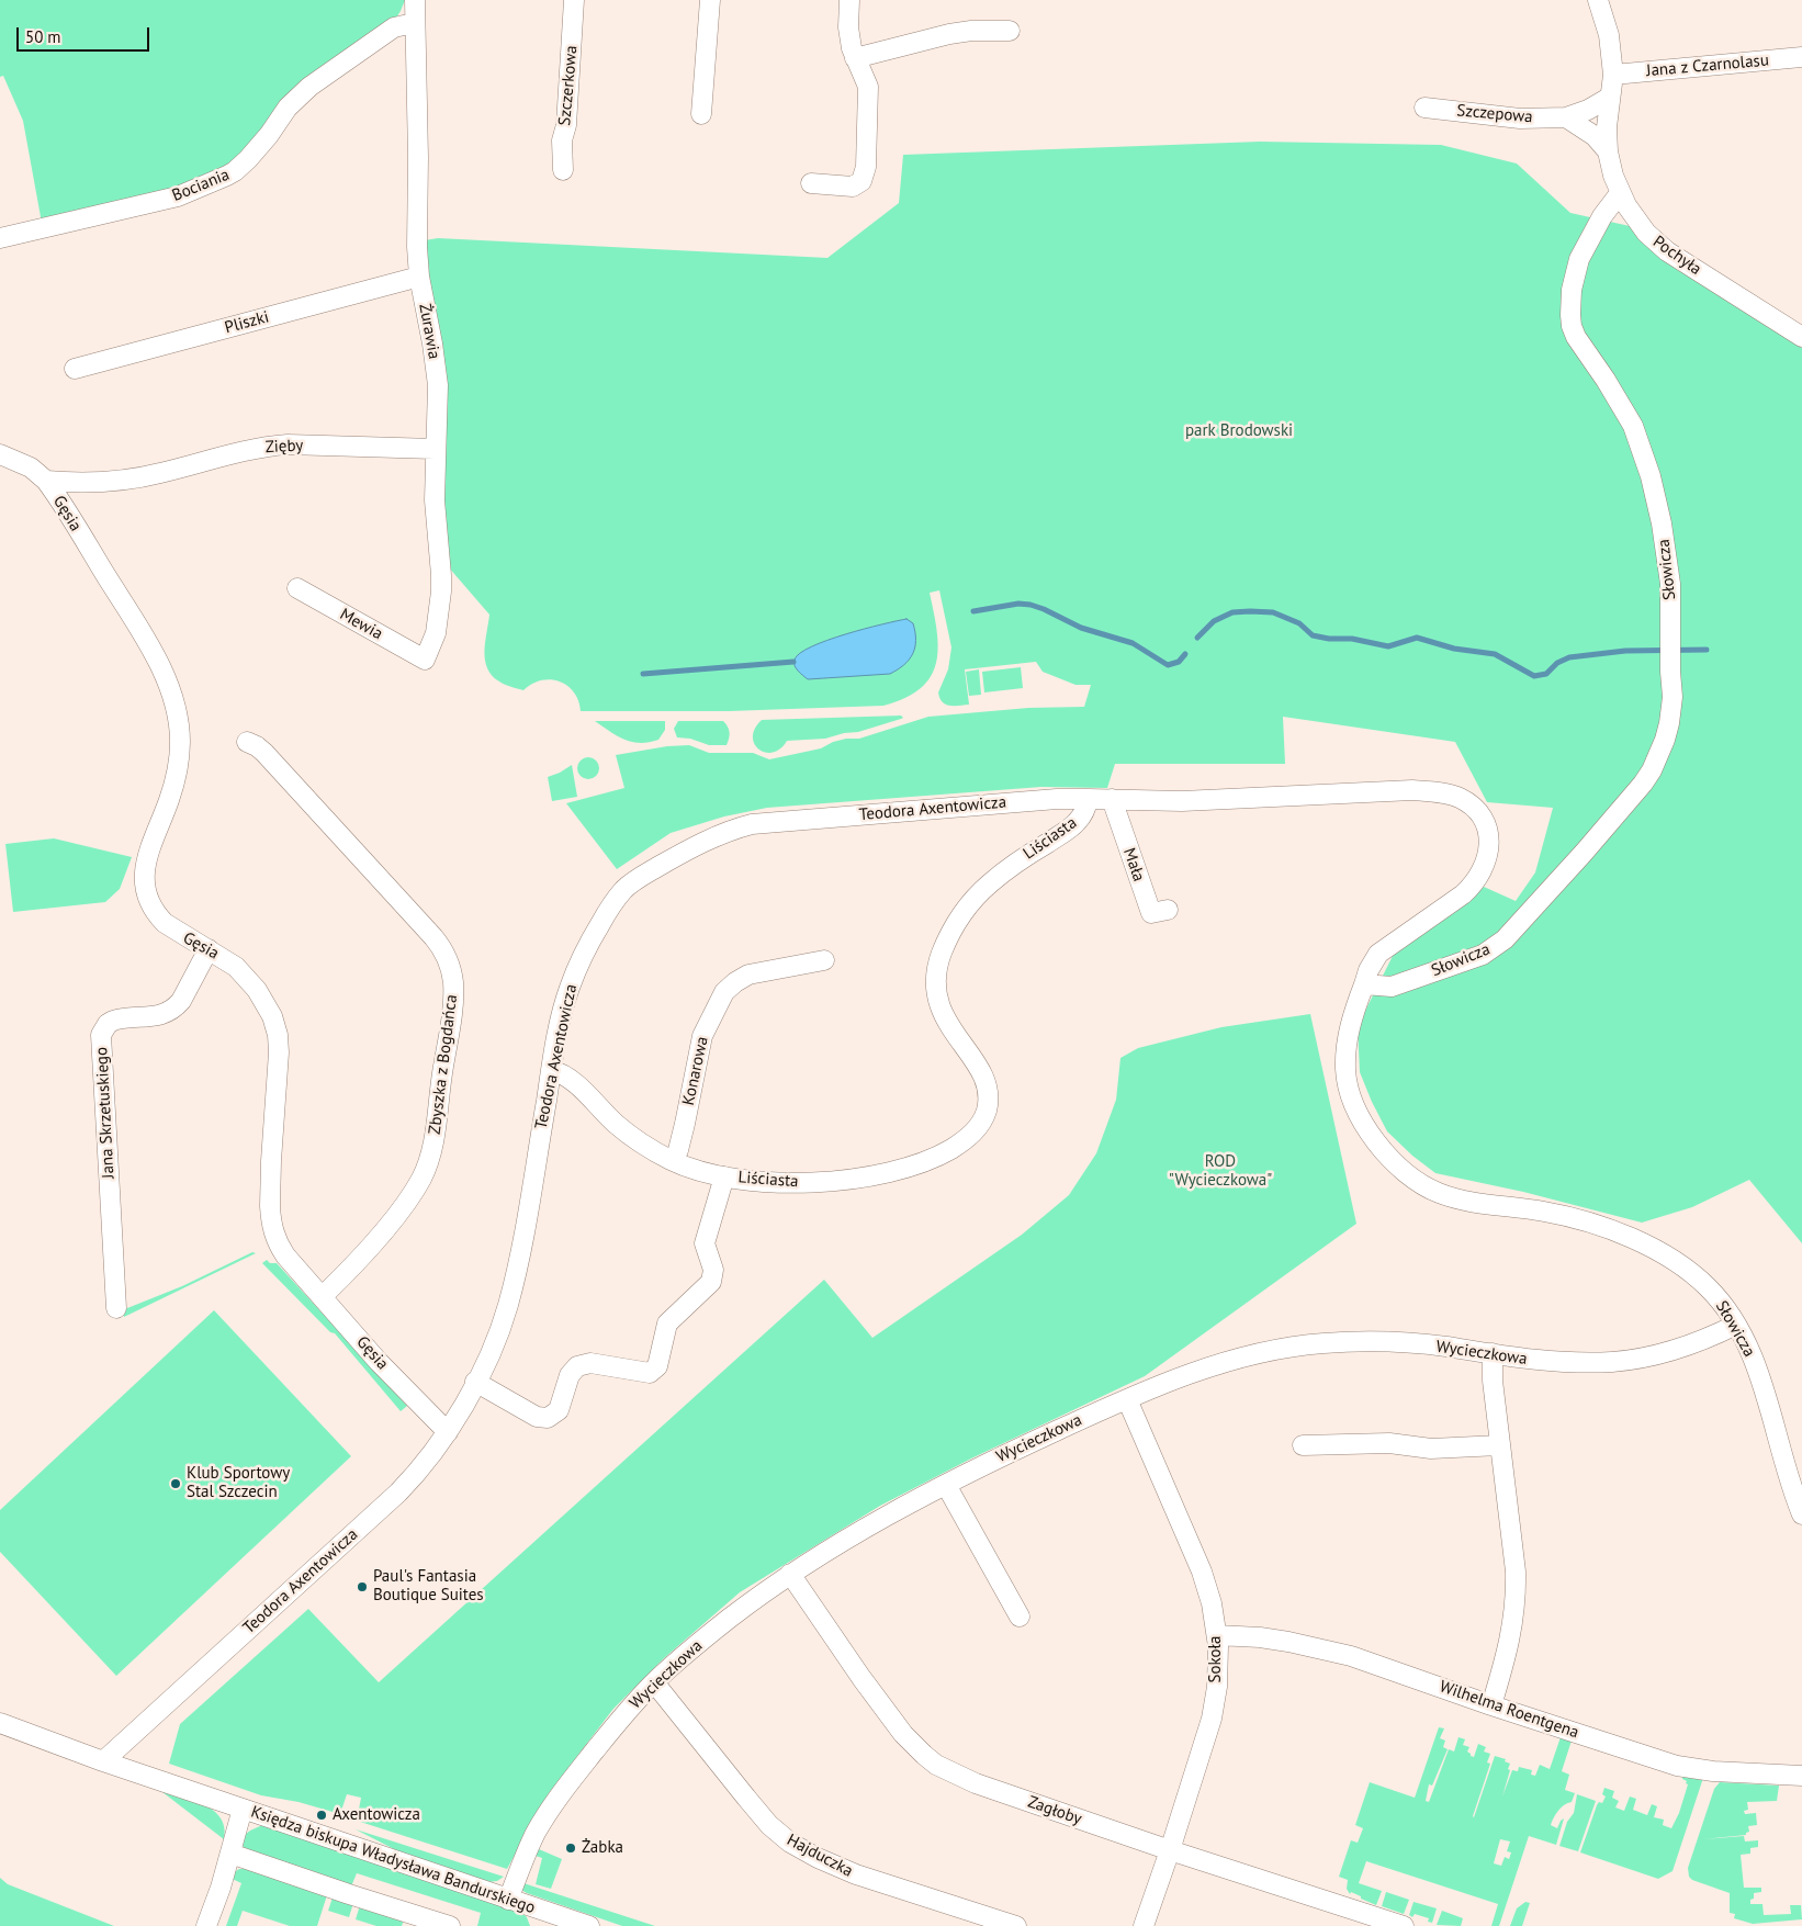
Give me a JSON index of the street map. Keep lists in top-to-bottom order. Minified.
{"streets":{"street":["Jana z Czarnolasu","Szczerkowa","Szczepowa","Bociania","Pochyła","Pliszki","Żurawia","Zięby","Gęsia","Słowicza","Mewia","Teodora Axentowicza","Liściasta","Mała","Zbyszka z Bogdańca","Konarowa","Jana Skrzetuskiego","Wycieczkowa","Sokoła","Wilhelma Roentgena","Zagłoby","Hajduczka","Księdza biskupa Władysława Bandurskiego"]},"crossings":[["Szczepowa","Pochyła"],["Bociania","Żurawia"],["Pochyła","Słowicza"],["Pliszki","Żurawia"],["Żurawia","Zięby"],["Żurawia","Mewia"],["Zięby","Gęsia"],["Gęsia","Teodora Axentowicza"],["Gęsia","Zbyszka z Bogdańca"],["Gęsia","Jana Skrzetuskiego"],["Słowicza","Liściasta"],["Słowicza","Wycieczkowa"],["Teodora Axentowicza","Liściasta"],["Teodora Axentowicza","Księdza biskupa Władysława Bandurskiego"],["Liściasta","Mała"],["Liściasta","Konarowa"],["Wycieczkowa","Sokoła"],["Wycieczkowa","Zagłoby"],["Wycieczkowa","Hajduczka"],["Wycieczkowa","Księdza biskupa Władysława Bandurskiego"],["Sokoła","Wilhelma Roentgena"],["Sokoła","Zagłoby"]],"parks":["park Brodowski","ROD \"Wycieczkowa\""],"places":["Klub Sportowy Stal Szczecin","Paul's Fantasia Boutique Suites","Axentowicza","Żabka"],"scale_bar":"50 m"}
